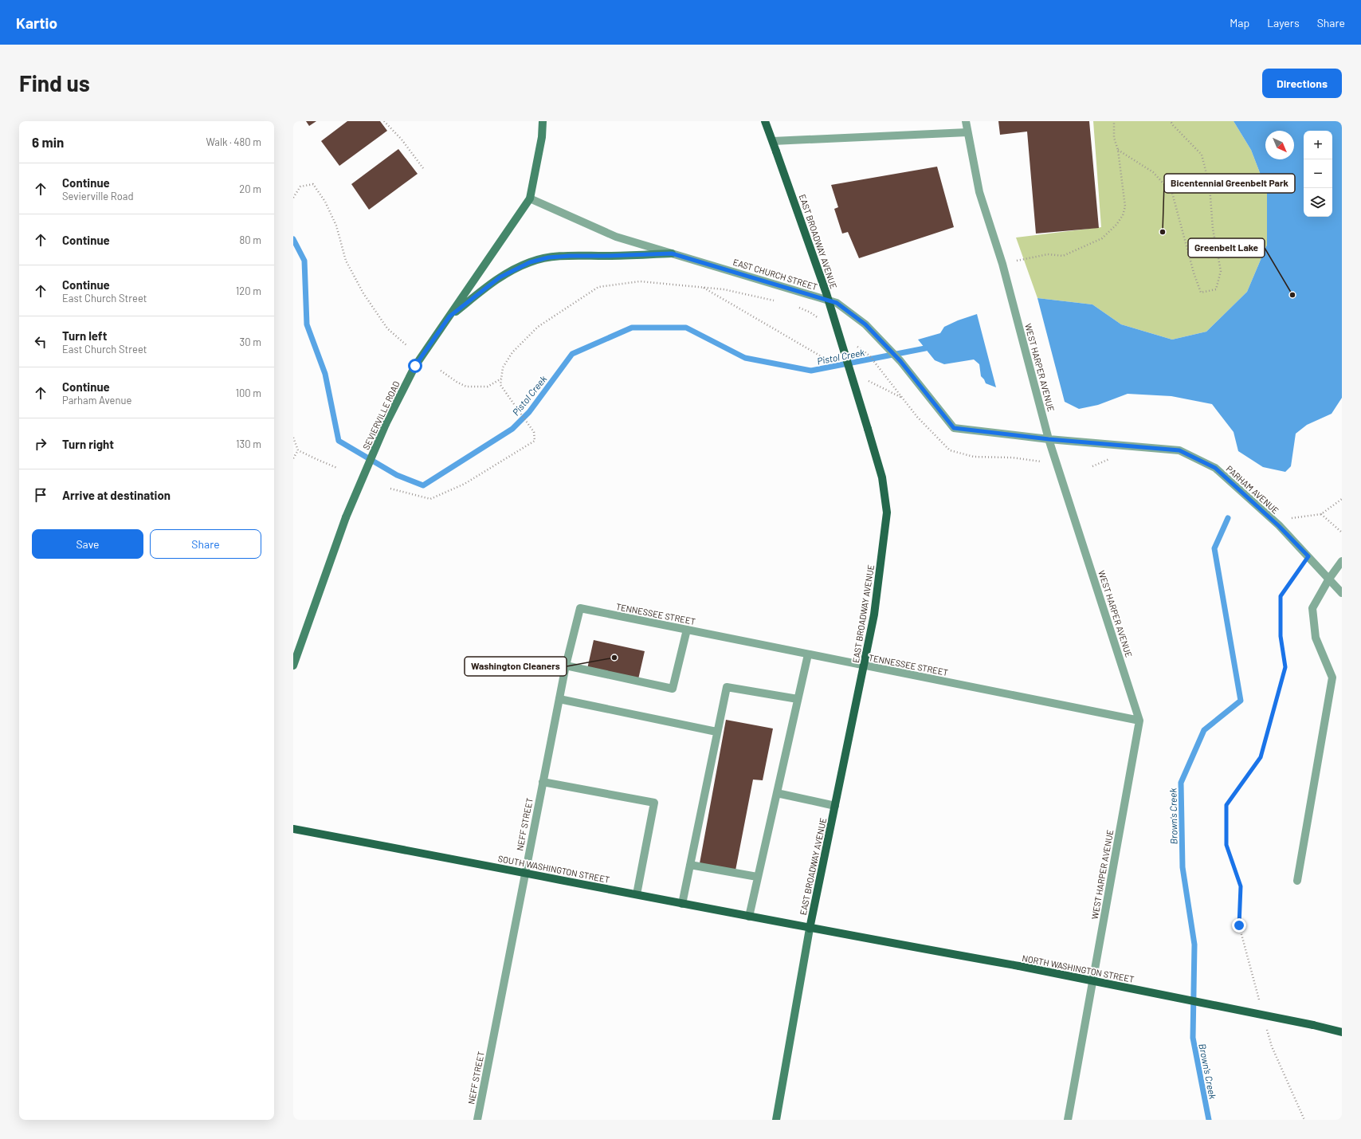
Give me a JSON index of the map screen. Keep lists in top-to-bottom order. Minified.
{"streets":{"main road":["EAST BROADWAY AVENUE","SOUTH WASHINGTON STREET","NORTH WASHINGTON STREET"],"street":["EAST CHURCH STREET","WEST HARPER AVENUE","SEVIERVILLE ROAD","PARHAM AVENUE","TENNESSEE STREET","NEFF STREET"]},"crossings":[["EAST BROADWAY AVENUE","TENNESSEE STREET"],["EAST BROADWAY AVENUE","SOUTH WASHINGTON STREET"],["EAST BROADWAY AVENUE","NORTH WASHINGTON STREET"],["EAST CHURCH STREET","WEST HARPER AVENUE"],["EAST CHURCH STREET","SEVIERVILLE ROAD"],["EAST CHURCH STREET","PARHAM AVENUE"],["WEST HARPER AVENUE","PARHAM AVENUE"],["WEST HARPER AVENUE","TENNESSEE STREET"],["TENNESSEE STREET","NEFF STREET"],["NEFF STREET","SOUTH WASHINGTON STREET"],["SOUTH WASHINGTON STREET","NORTH WASHINGTON STREET"]],"water":["Pistol Creek","Brown's Creek"],"places":["Bicentennial Greenbelt Park","Greenbelt Lake","Washington Cleaners"],"north":"bottom right","page":{"header":"Kartio","nav":["Map","Layers","Share"],"buttons":["Directions",["Save","Share"]],"title":"Find us","heading":["6 min","Walk · 480 m"],"map_buttons":["+","−"],"list":[["Continue","Sevierville Road","20 m"],["Continue","80 m"],["Continue","East Church Street","120 m"],["Turn left","East Church Street","30 m"],["Continue","Parham Avenue","100 m"],["Turn right","130 m"],"Arrive at destination"]}}
